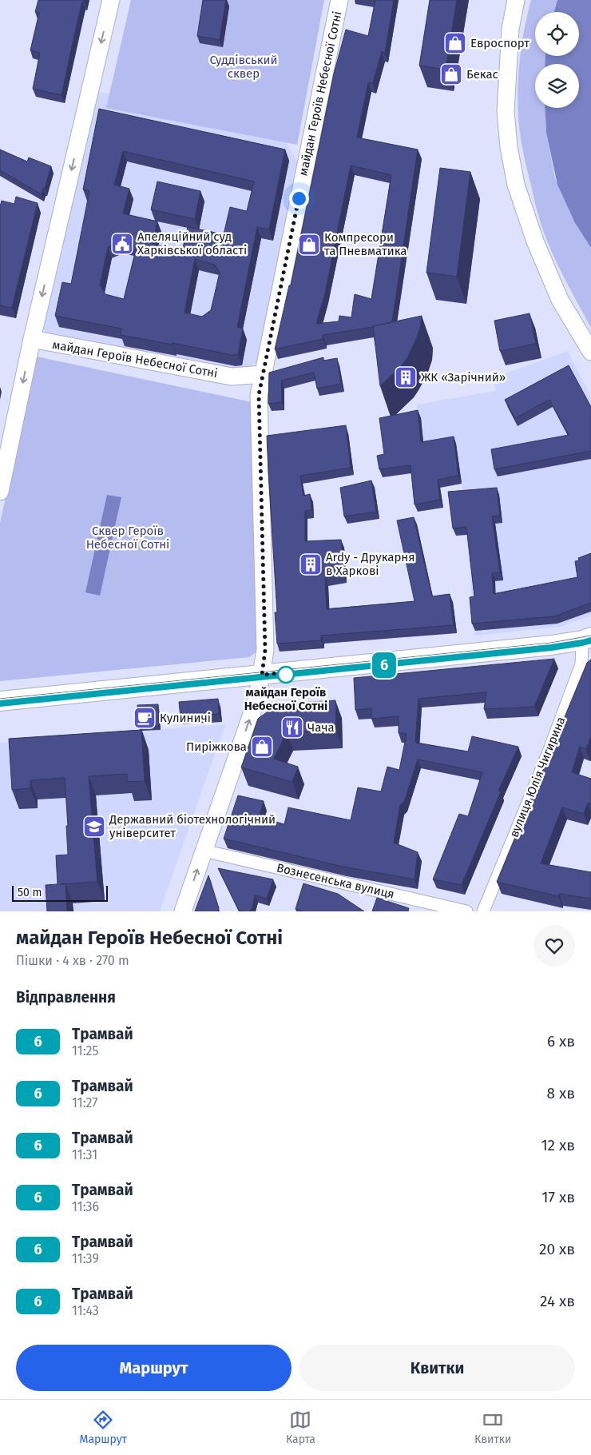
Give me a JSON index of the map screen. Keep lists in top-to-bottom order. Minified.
{"streets":{"main road":["майдан Героїв Небесної Сотні"],"street":["вулиця Юлія Чигирина","Вознесенська вулиця"]},"crossings":[["майдан Героїв Небесної Сотні","Вознесенська вулиця"]],"parks":["Суддівський сквер","Сквер Героїв Небесної Сотні"],"places":{"shop":["Евроспорт","Бекас","Компресори та Пневматика","Пиріжкова"],"public building":["Апеляційний суд Харківської області"],"building":["ЖК «Зарічний»","Ardy - Друкарня в Харкові"],"other":["майдан Героїв Небесної Сотні"],"cafe":["Кулиничі"],"restaurant":["Чача"],"school or university":["Державний біотехнологічний університет"]},"lines":["tram line 6"],"scale_bar":"50 m","page":{"on_map":"6","scale":"50 m","heading":[["майдан Героїв Небесної Сотні","Пішки · 4 хв · 270 m"],"Відправлення"],"list":[{"mark":"6","name":"Трамвай","note":"11:25","value":"6 хв"},{"mark":"6","name":"Трамвай","note":"11:27","value":"8 хв"},{"mark":"6","name":"Трамвай","note":"11:31","value":"12 хв"},{"mark":"6","name":"Трамвай","note":"11:36","value":"17 хв"},{"mark":"6","name":"Трамвай","note":"11:39","value":"20 хв"},{"mark":"6","name":"Трамвай","note":"11:43","value":"24 хв"}],"buttons":["Маршрут","Квитки"],"tabs":["Маршрут","Карта","Квитки"]}}
